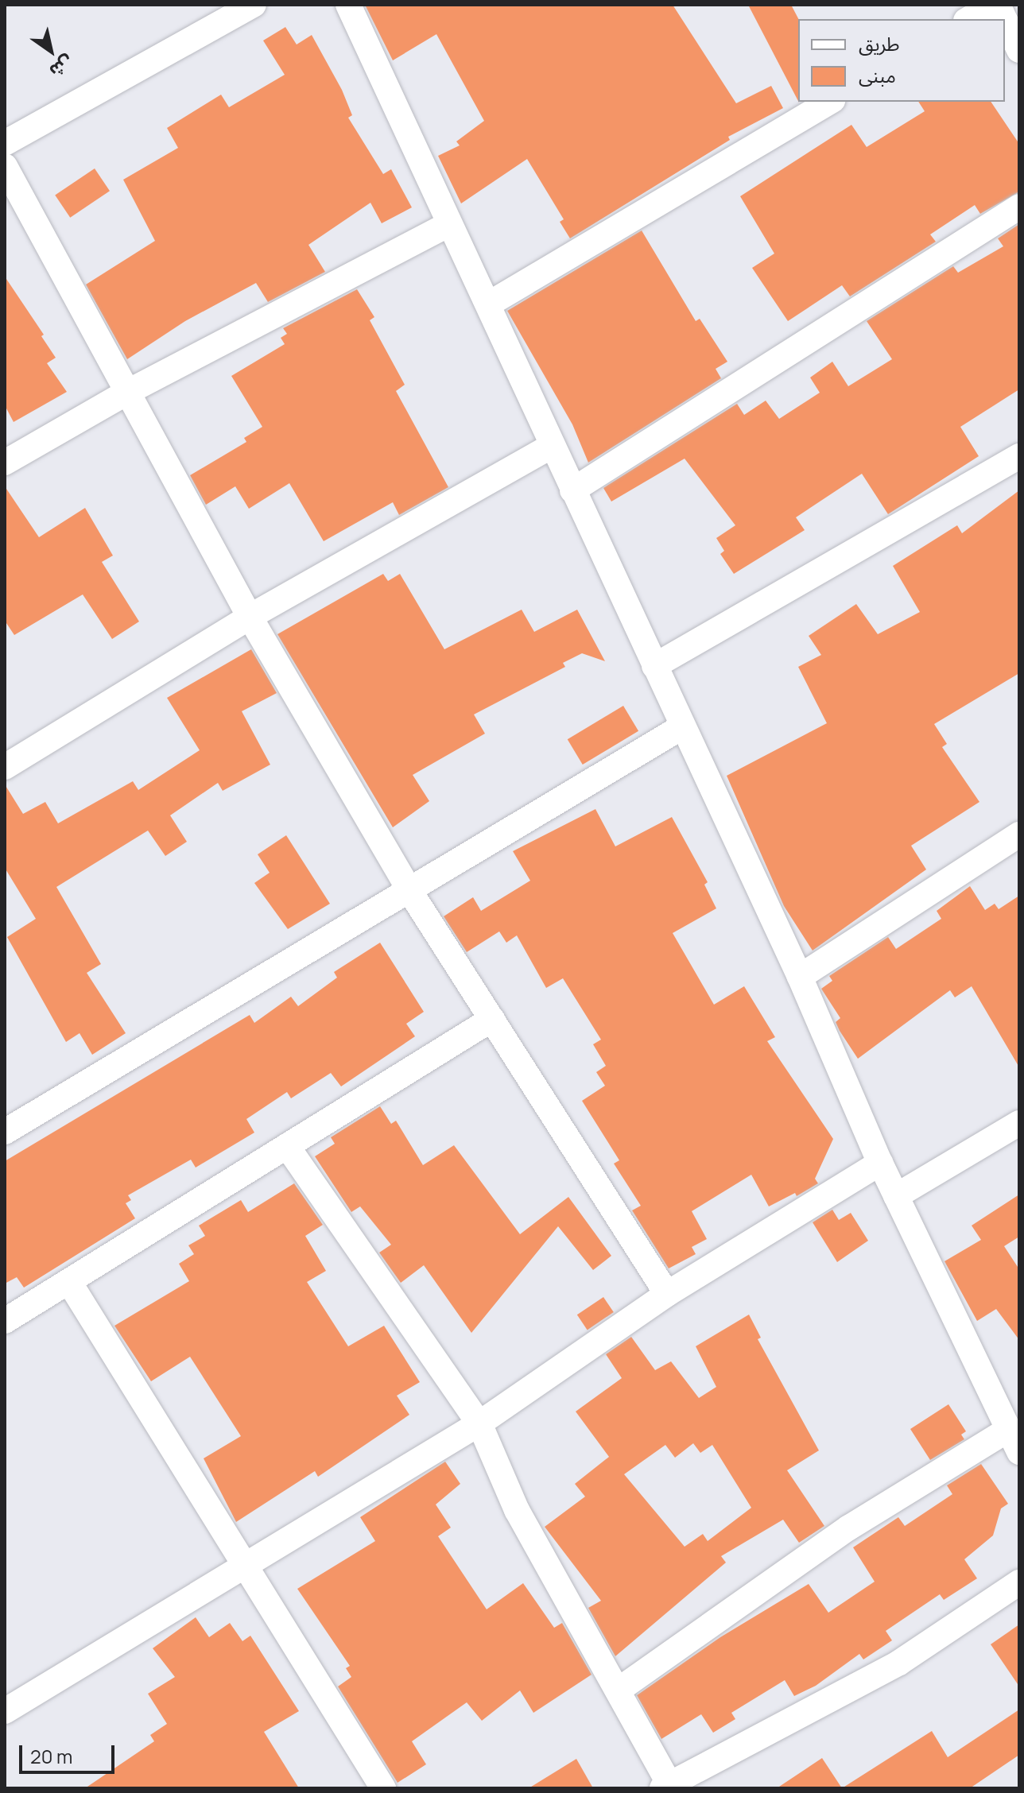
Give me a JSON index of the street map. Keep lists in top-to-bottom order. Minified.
{"legend":["طريق","مبنى"],"scale_bar":"20 m","north":"bottom right"}
